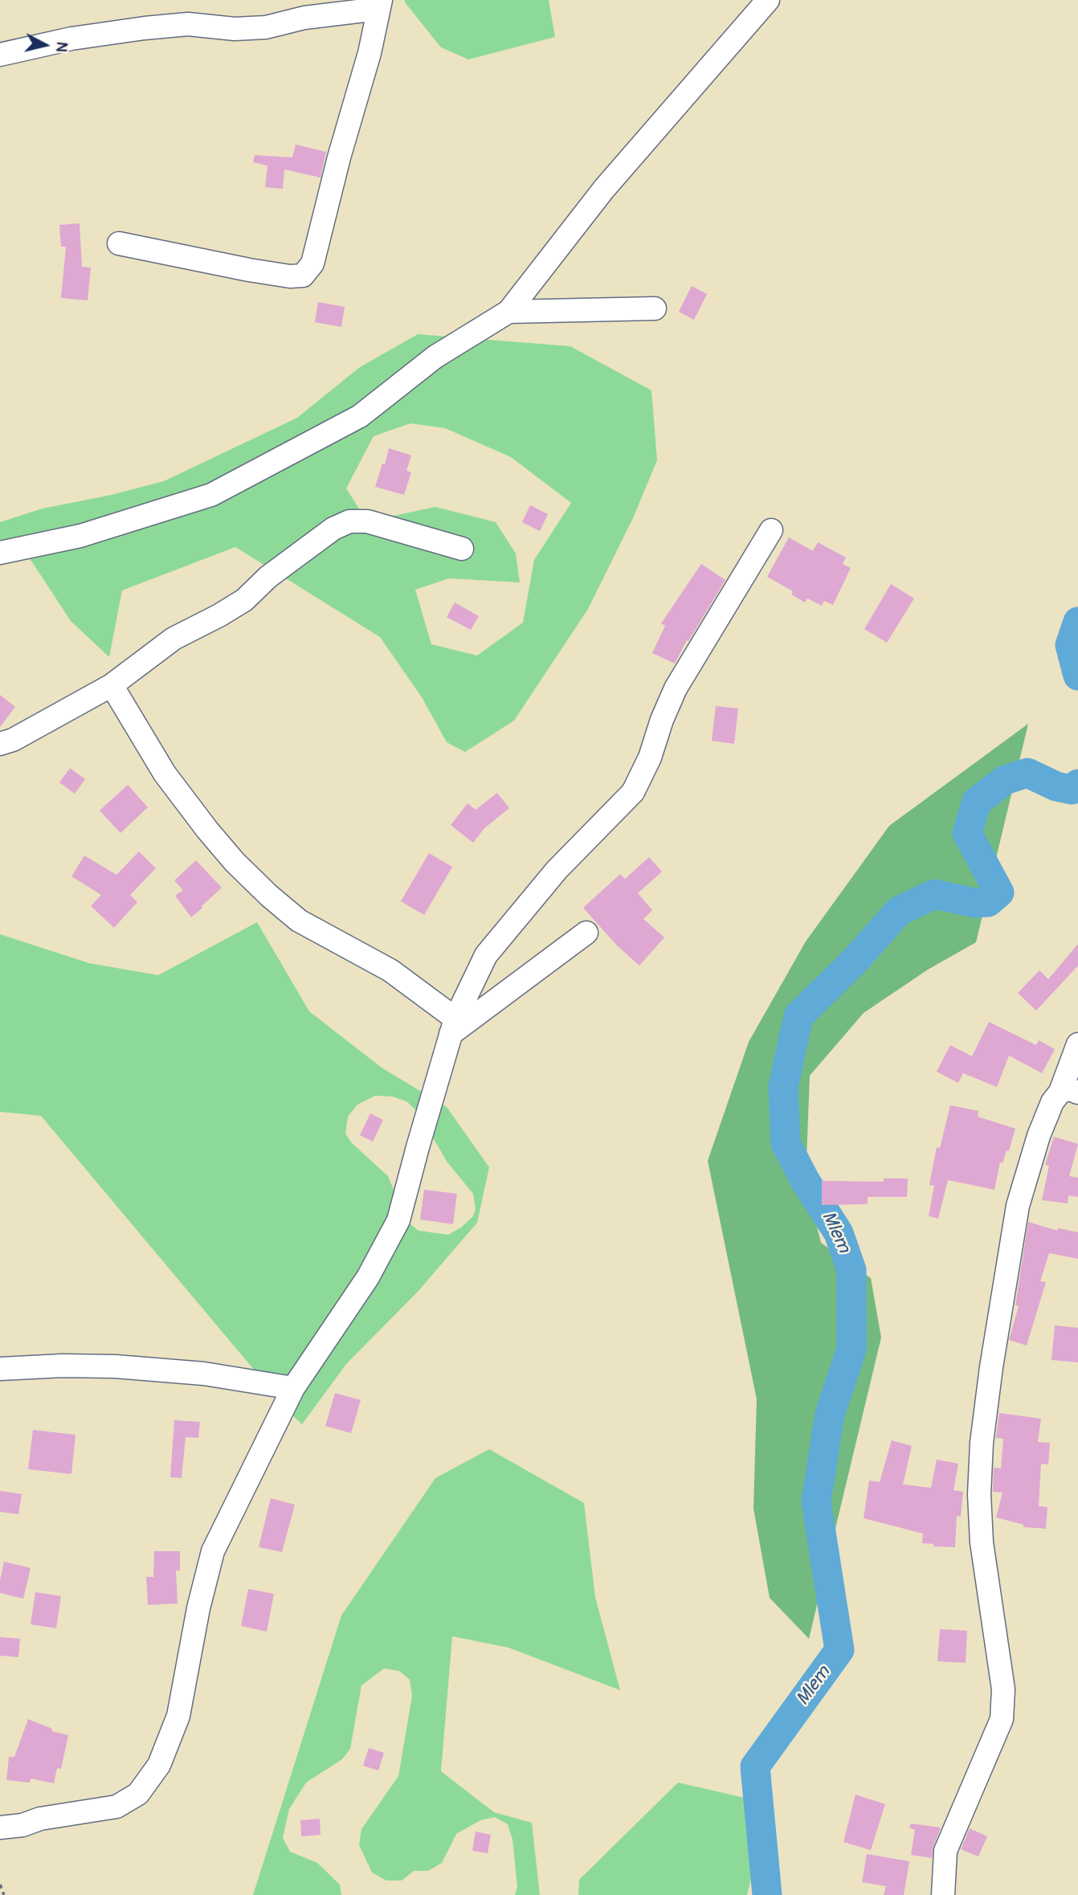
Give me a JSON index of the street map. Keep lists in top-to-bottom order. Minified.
{"water":["Mlem"],"north":"right"}
